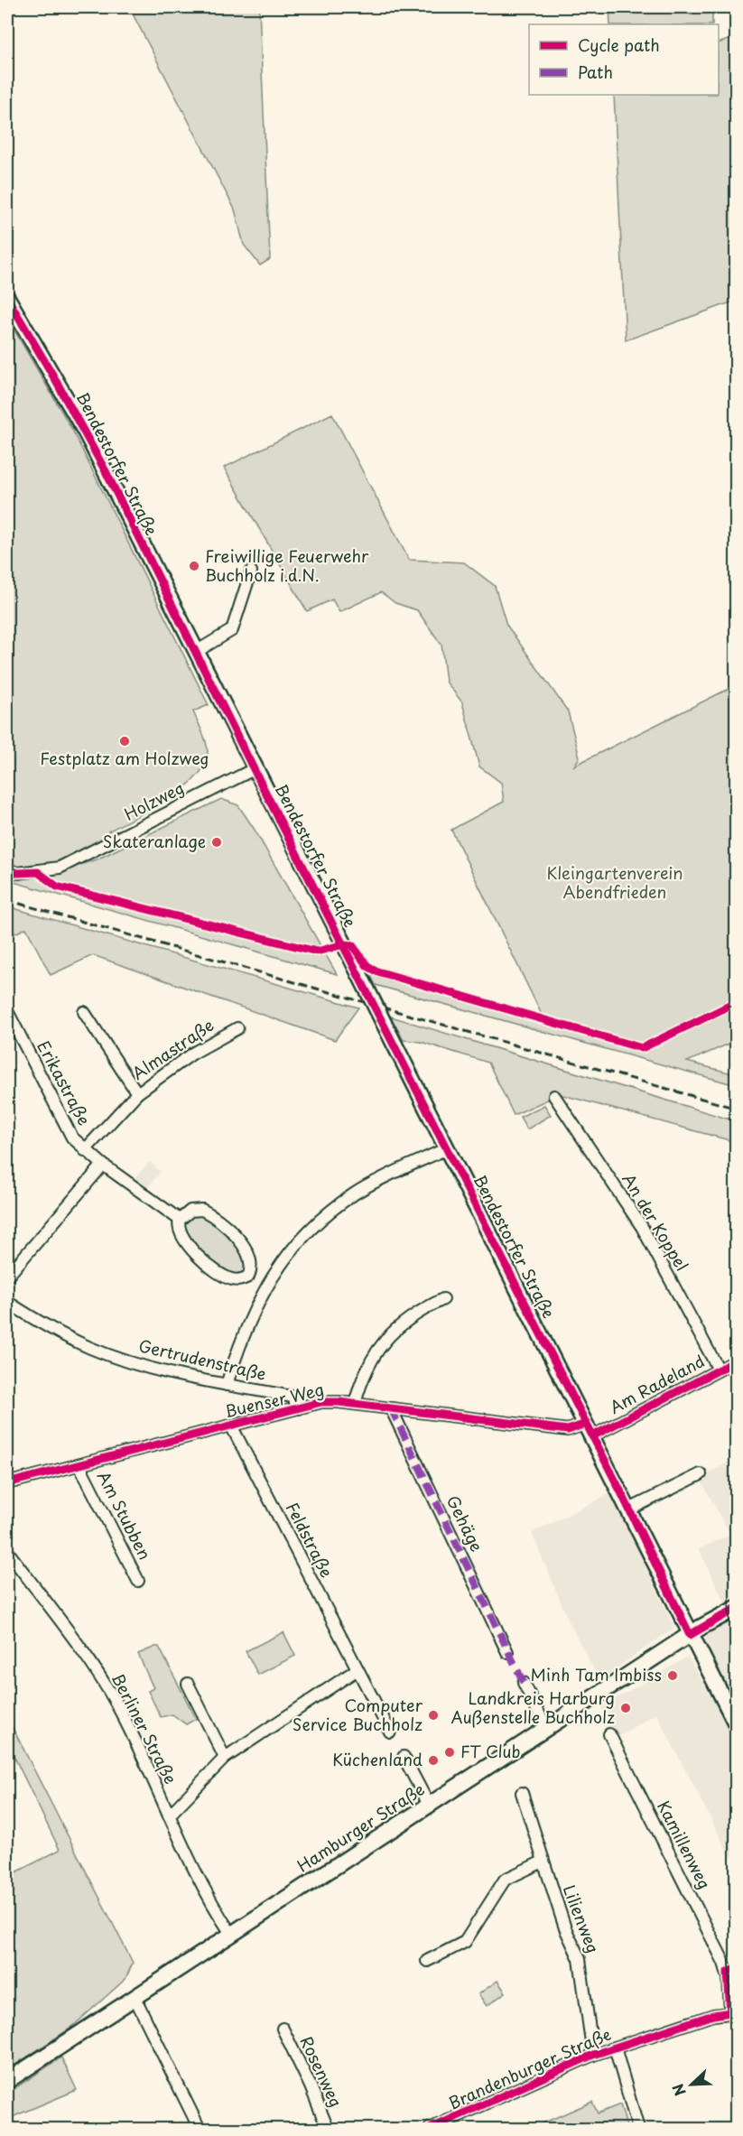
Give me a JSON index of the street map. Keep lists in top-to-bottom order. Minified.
{"streets":{"street":["Bendestorfer Straße","Holzweg","Almastraße","Erikastraße","An der Koppel","Gertrudenstraße","Am Radeland","Buenser Weg","Am Stubben","Gehäge","Feldstraße","Berliner Straße","Hamburger Straße","Kamillenweg","Lilienweg","Brandenburger Straße","Rosenweg"]},"crossings":[["Bendestorfer Straße","Holzweg"],["Bendestorfer Straße","Am Radeland"],["Bendestorfer Straße","Buenser Weg"],["Bendestorfer Straße","Hamburger Straße"],["Almastraße","Erikastraße"],["An der Koppel","Am Radeland"],["Gertrudenstraße","Buenser Weg"],["Am Radeland","Buenser Weg"],["Buenser Weg","Am Stubben"],["Buenser Weg","Gehäge"],["Buenser Weg","Feldstraße"],["Berliner Straße","Hamburger Straße"],["Kamillenweg","Brandenburger Straße"],["Lilienweg","Brandenburger Straße"]],"parks":["Kleingartenverein Abendfrieden"],"places":["Freiwillige Feuerwehr Buchholz i.d.N.","Festplatz am Holzweg","Skateranlage","Minh Tam Imbiss","Landkreis Harburg Außenstelle Buchholz","Computer Service Buchholz","FT Club","Küchenland"],"legend":["Cycle path","Path"],"north":"bottom left"}
